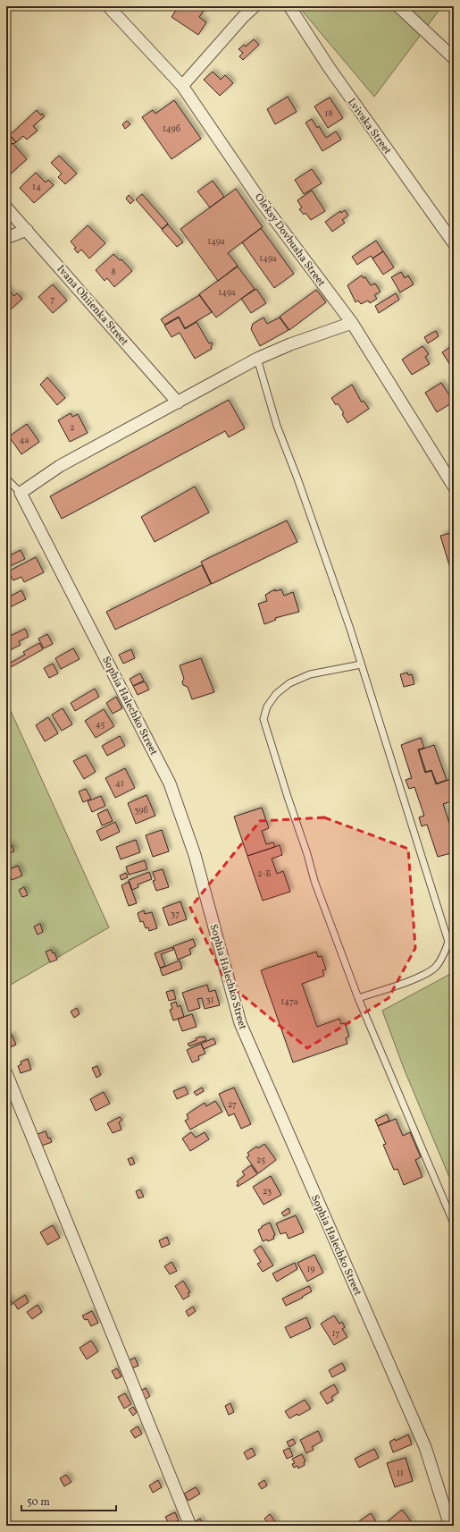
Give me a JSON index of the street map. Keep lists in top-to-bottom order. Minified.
{"streets":{"street":["Lvivska Street","Oleksy Dovbusha Street","Ivana Ohiienka Street","Sophia Halechko Street"]},"house_numbers":["18","149б","14","149а","149а","8","149а","7","2","4а","45","41","39б","2-Б","37","31","147а","27","25","23","19","17","11"],"scale_bar":"50 m"}
